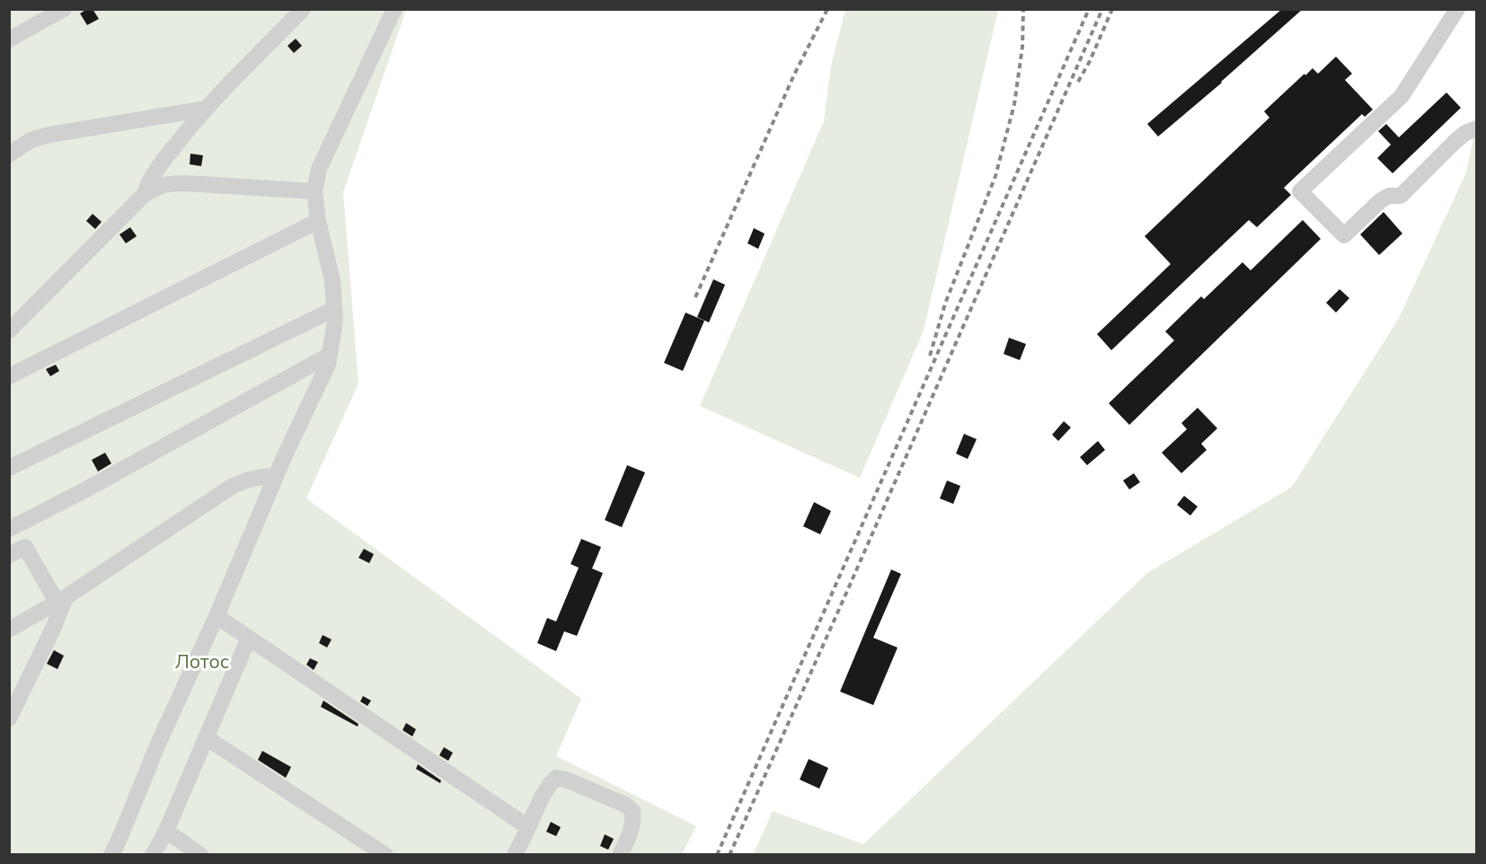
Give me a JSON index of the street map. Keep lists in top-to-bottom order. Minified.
{"parks":["Лотос"]}
